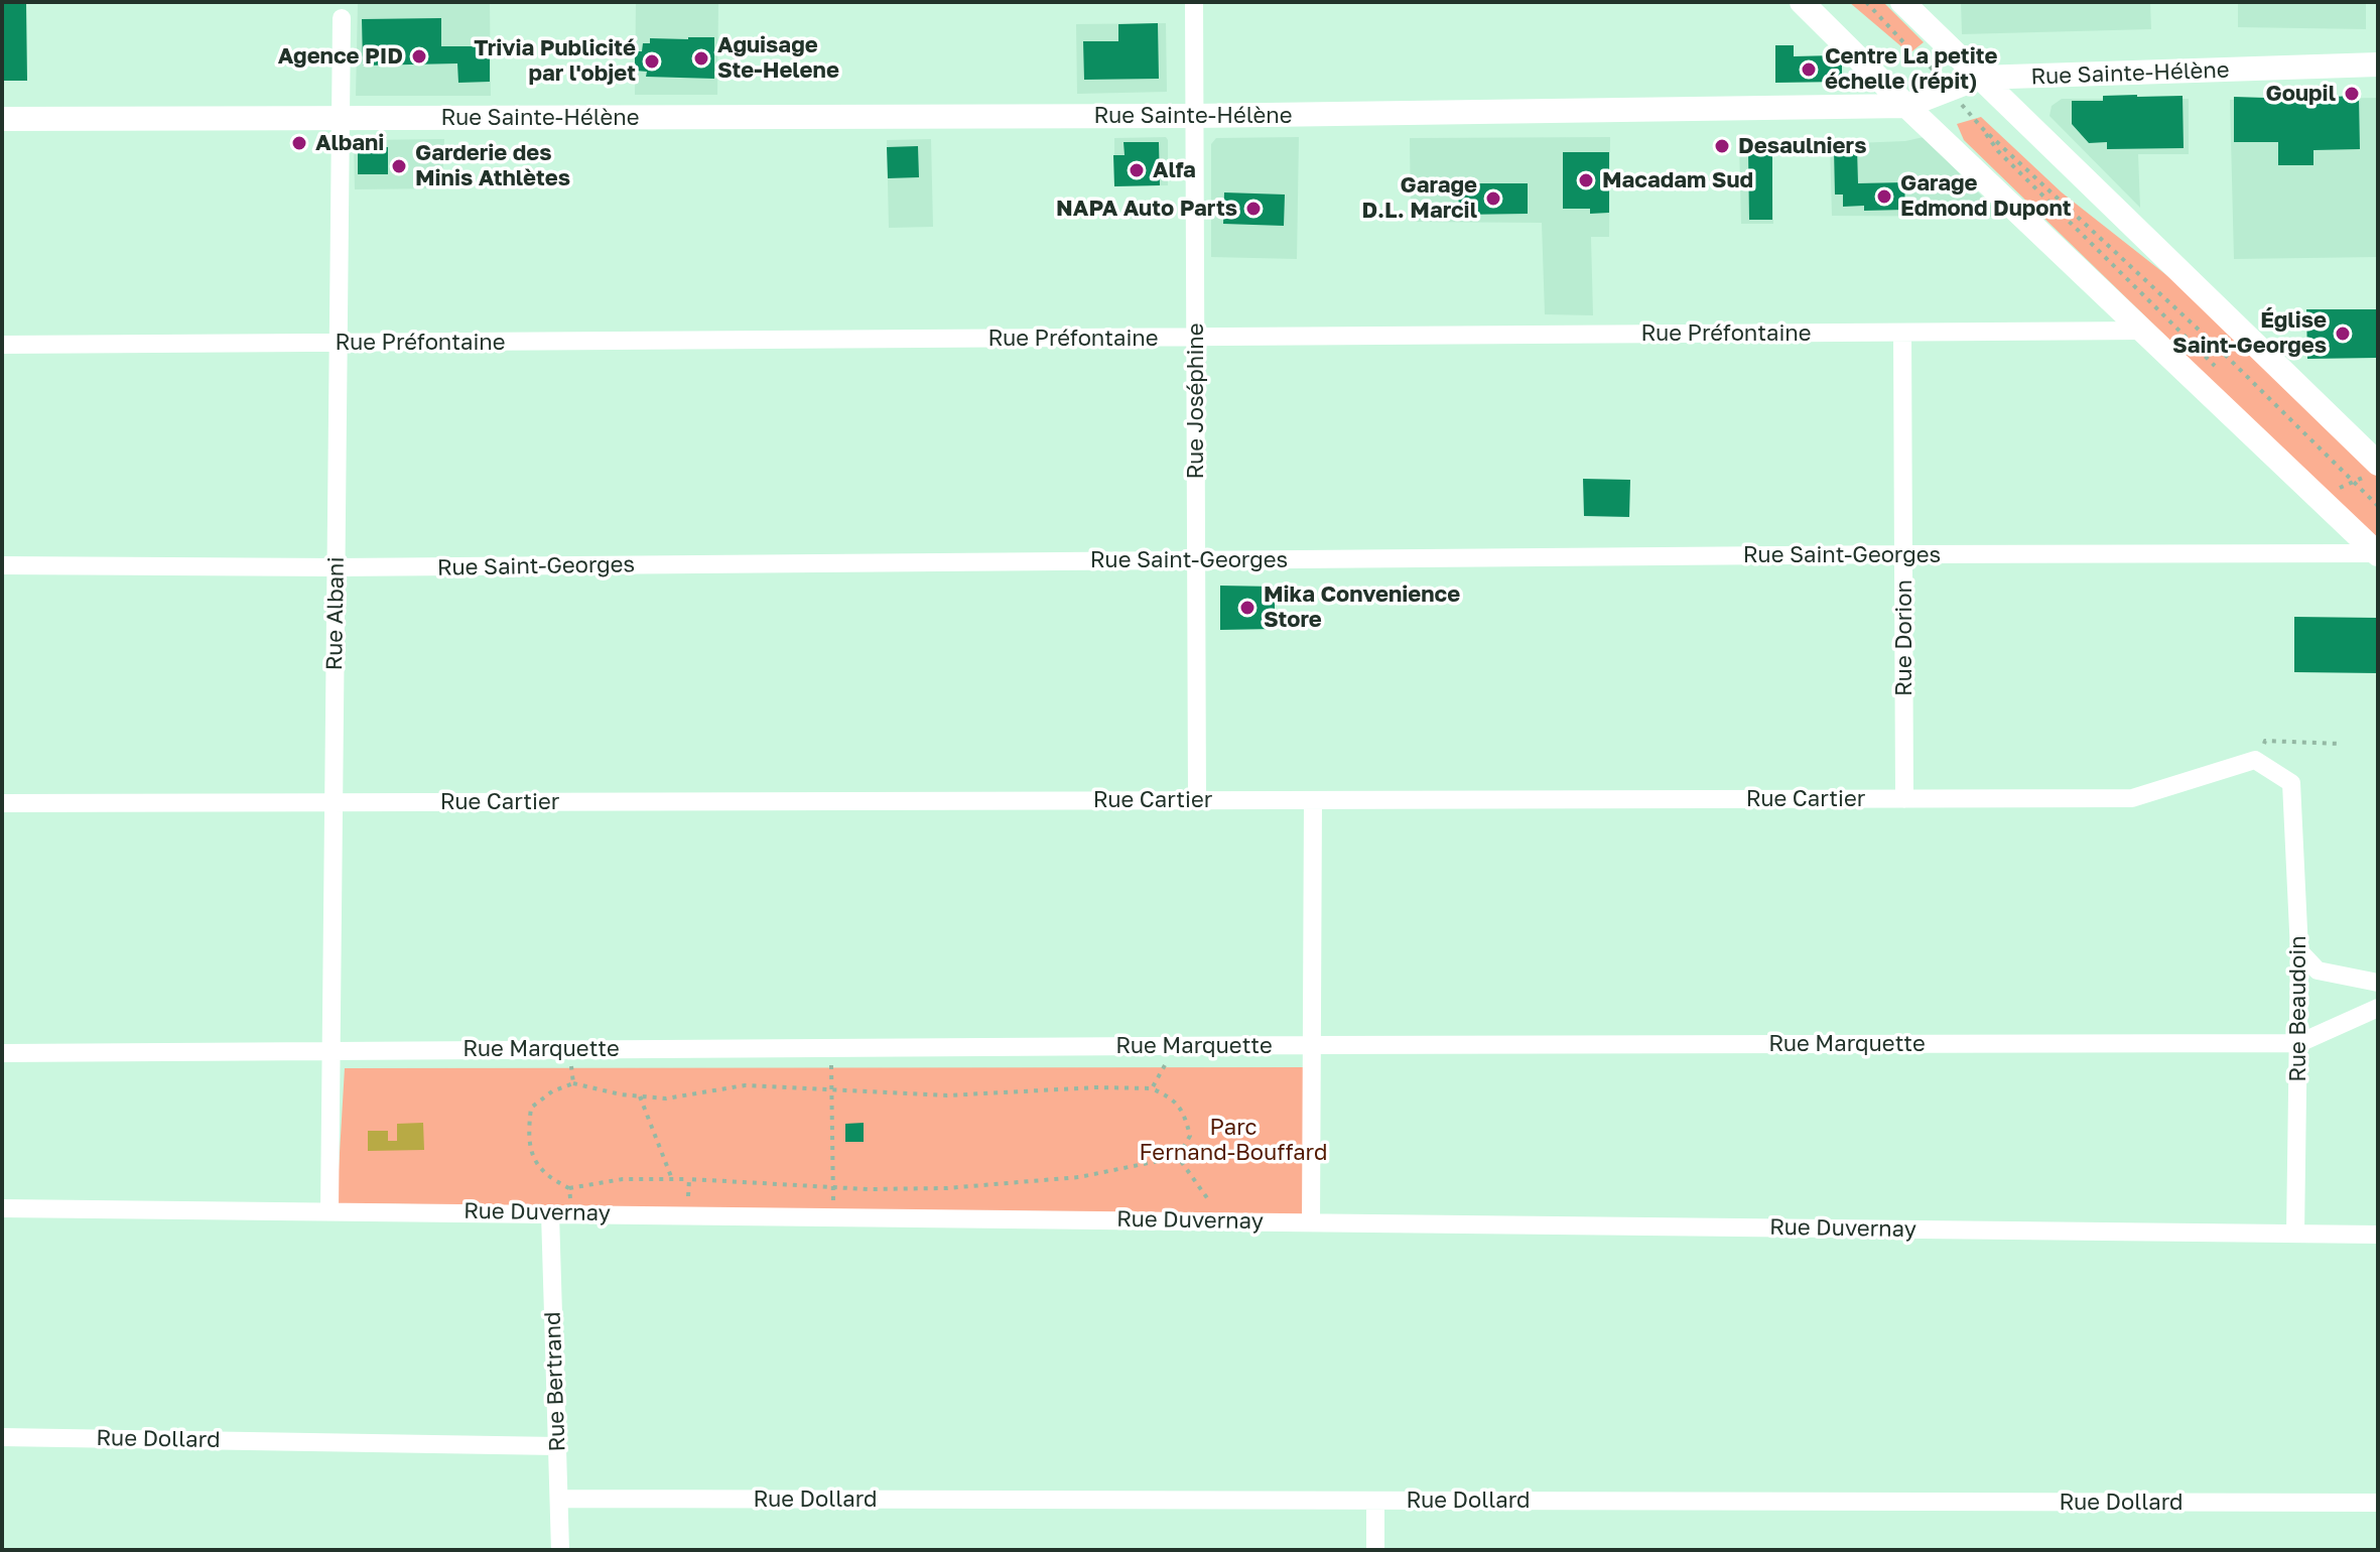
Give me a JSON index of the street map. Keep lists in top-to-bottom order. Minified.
{"streets":{"street":["Rue Sainte-Hélène","Rue Préfontaine","Rue Joséphine","Rue Saint-Georges","Rue Albani","Rue Dorion","Rue Cartier","Rue Beaudoin","Rue Marquette","Rue Duvernay","Rue Bertrand","Rue Dollard"]},"crossings":[["Rue Sainte-Hélène","Rue Joséphine"],["Rue Sainte-Hélène","Rue Albani"],["Rue Préfontaine","Rue Joséphine"],["Rue Préfontaine","Rue Albani"],["Rue Préfontaine","Rue Dorion"],["Rue Joséphine","Rue Saint-Georges"],["Rue Joséphine","Rue Cartier"],["Rue Saint-Georges","Rue Albani"],["Rue Saint-Georges","Rue Dorion"],["Rue Albani","Rue Cartier"],["Rue Albani","Rue Marquette"],["Rue Albani","Rue Duvernay"],["Rue Dorion","Rue Cartier"],["Rue Cartier","Rue Beaudoin"],["Rue Beaudoin","Rue Marquette"],["Rue Beaudoin","Rue Duvernay"],["Rue Duvernay","Rue Bertrand"],["Rue Bertrand","Rue Dollard"]],"parks":["Parc Fernand-Bouffard"],"places":["Agence PID","Aguisage Ste-Helene","Trivia Publicité par l'objet","Centre La petite échelle (répit)","Goupil","Albani","Desaulniers","Garderie des Minis Athlètes","Alfa","Macadam Sud","Garage Edmond Dupont","Garage D.L. Marcil","NAPA Auto Parts","Église Saint-Georges","Mika Convenience Store"]}
